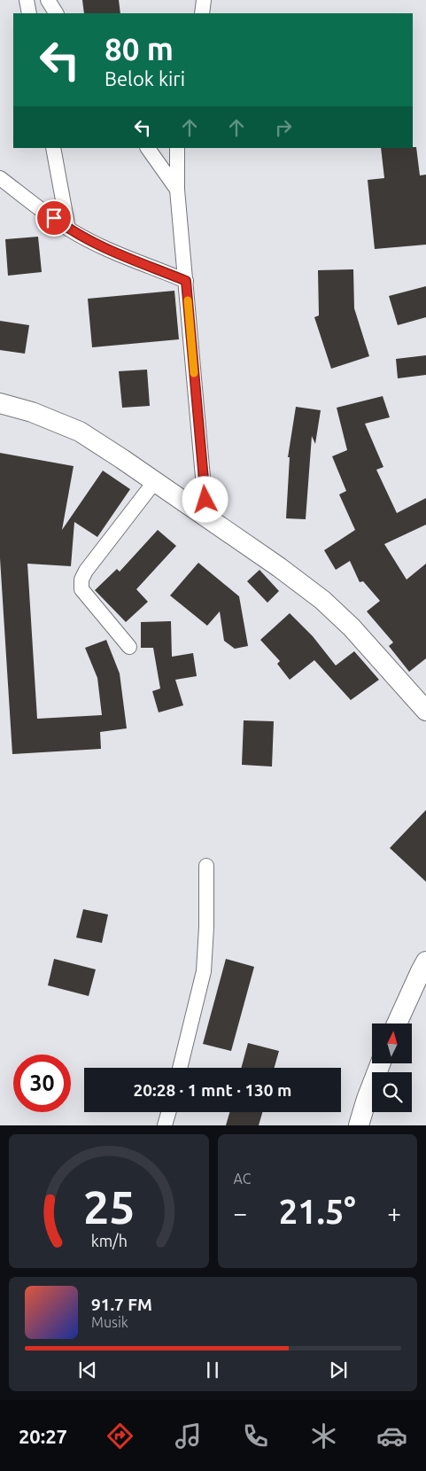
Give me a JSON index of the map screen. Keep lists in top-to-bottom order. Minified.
{"north":"top","page":{"turn":["80 m","Belok kiri"],"limit":"30","trip":"20:28 · 1 mnt · 130 m","tile":"AC","heat":["−","21.5°","+"],"song":["91.7 FM","Musik"],"tabs":"20:27","gauge":["25","km/h"]}}
